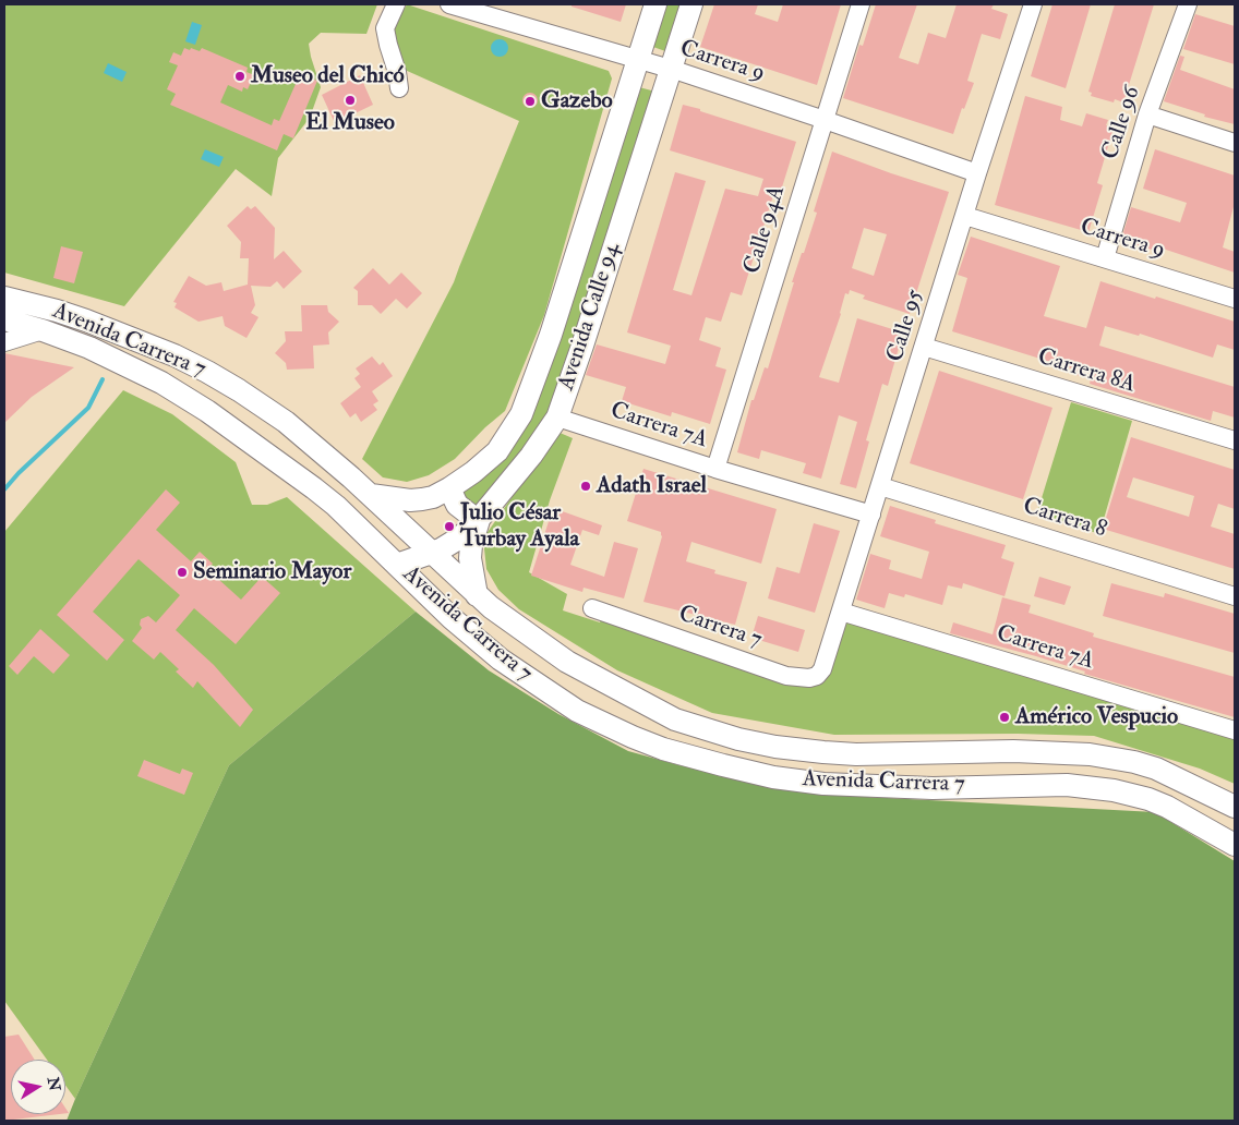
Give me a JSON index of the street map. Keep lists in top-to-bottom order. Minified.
{"streets":{"main road":["Avenida Calle 94","Avenida Carrera 7"],"street":["Carrera 9","Calle 96","Calle 94A","Calle 95","Carrera 8A","Carrera 7A","Carrera 8","Carrera 7"]},"crossings":[["Carrera 9","Calle 96"],["Carrera 9","Calle 94A"],["Carrera 9","Avenida Calle 94"],["Carrera 9","Calle 95"],["Calle 94A","Carrera 7A"],["Avenida Calle 94","Avenida Carrera 7"],["Avenida Calle 94","Carrera 7A"],["Calle 95","Carrera 8A"],["Calle 95","Carrera 7A"],["Calle 95","Carrera 8"],["Calle 95","Carrera 7"]],"places":["Museo del Chicó","El Museo","Gazebo","Adath Israel","Julio César Turbay Ayala","Seminario Mayor","Américo Vespucio"],"north":"right"}
